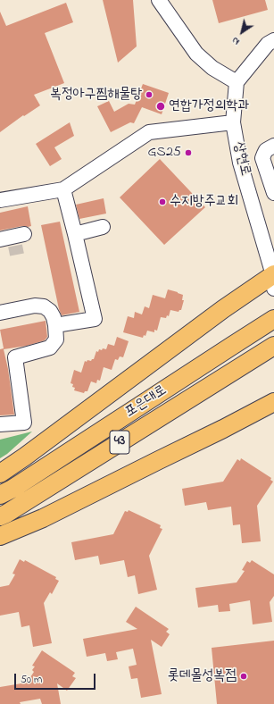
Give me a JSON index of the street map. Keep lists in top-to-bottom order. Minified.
{"streets":{"main road":["포은대로","43"],"street":["상현로"]},"places":["복정아구찜해물탕","연합가정의학과","GS25","수지방주교회","롯데몰성복점"],"scale_bar":"50 m","north":"bottom left"}
